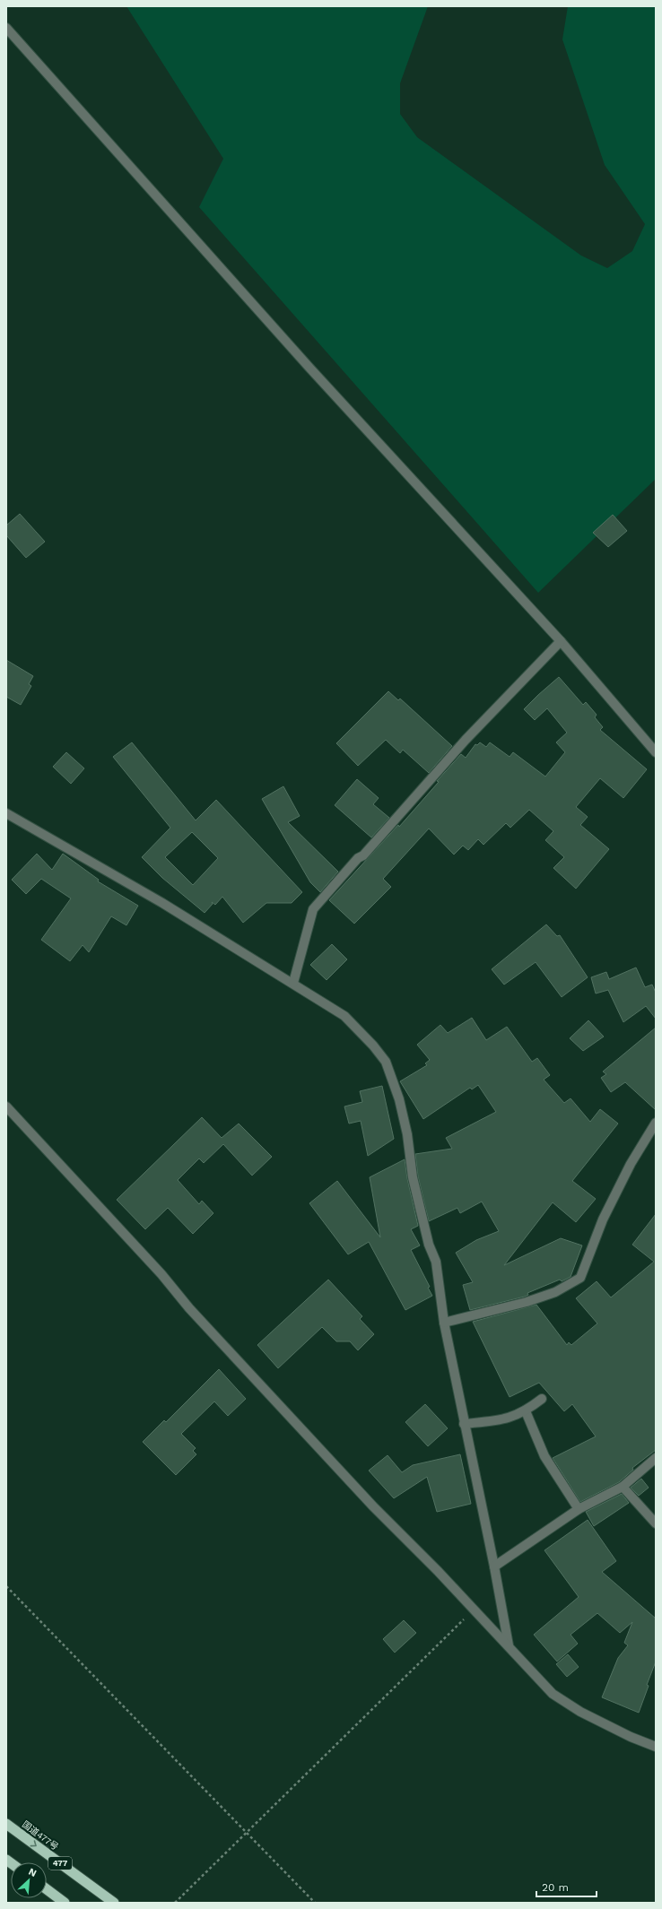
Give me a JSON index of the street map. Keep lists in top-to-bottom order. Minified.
{"streets":{"highway":["国道477号","477"]},"one_way":["国道477号"],"scale_bar":"20 m","north":"top right"}
